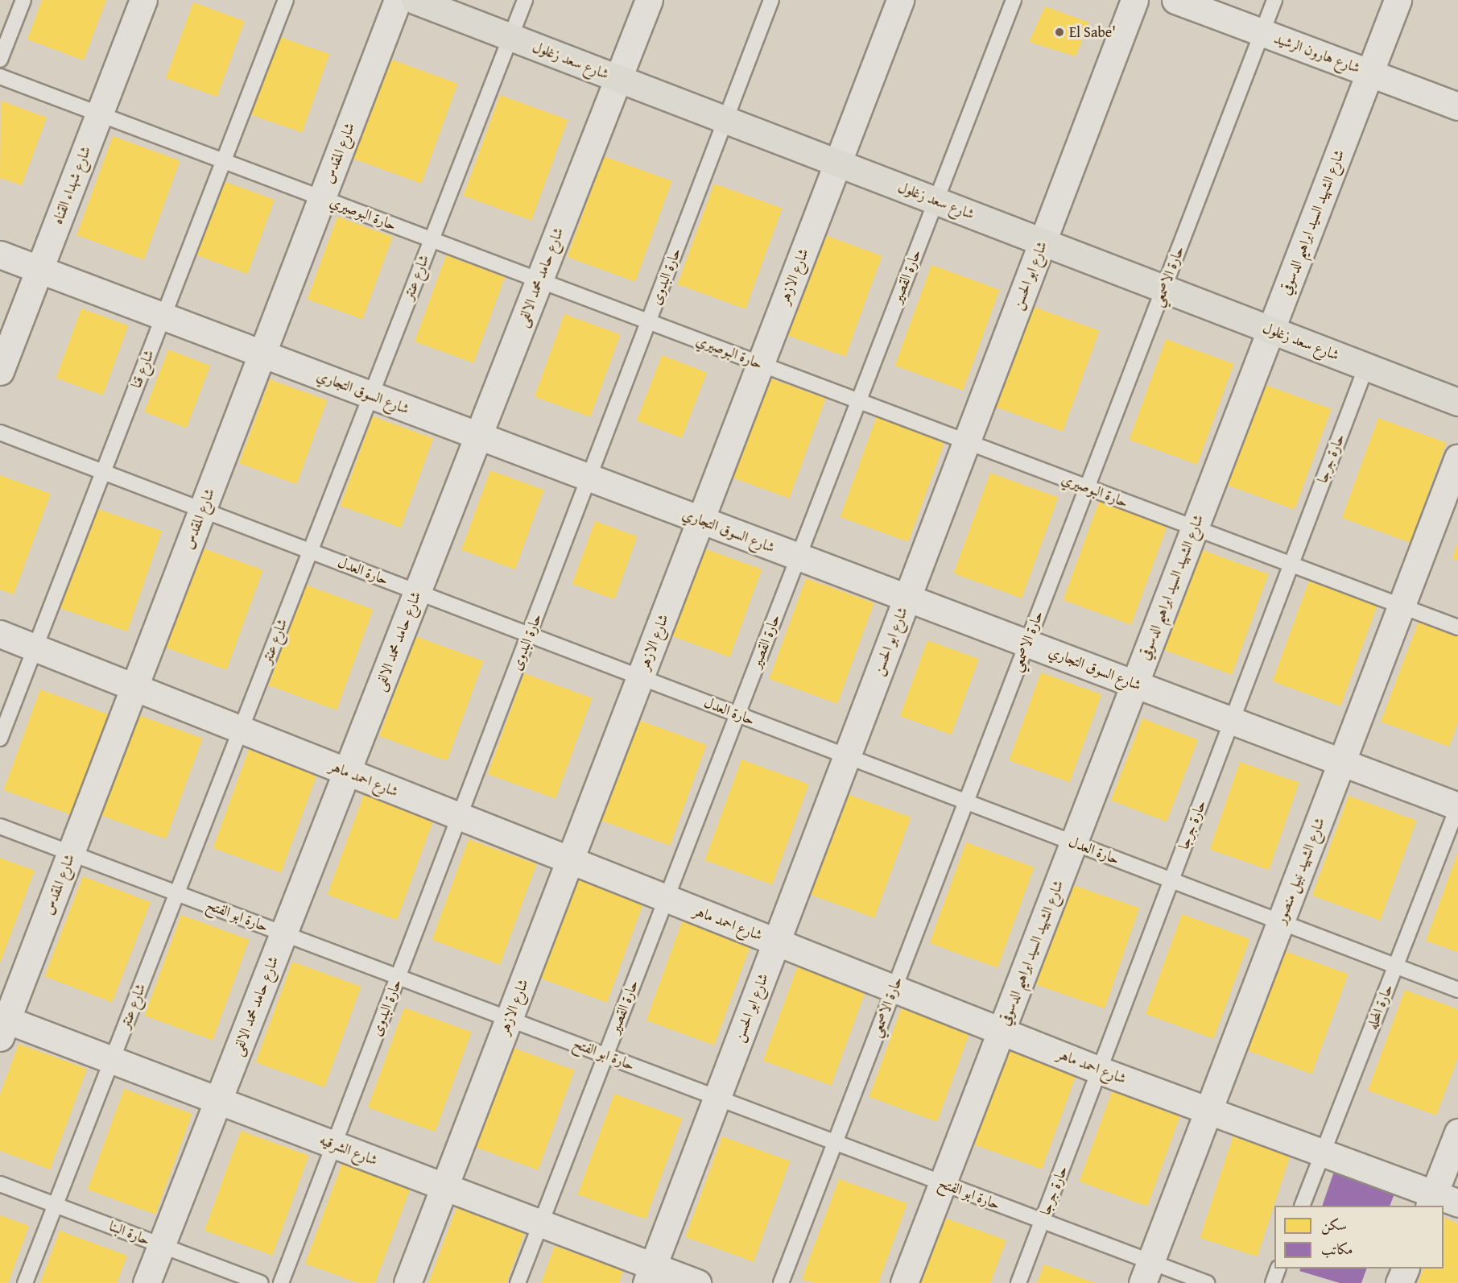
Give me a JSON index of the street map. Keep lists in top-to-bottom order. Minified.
{"streets":{"main road":["شارع سعد زغلول"],"street":["شارع هارون الرشيد","شارع المقدس","شارع شهداء القناه","شارع الشهيد السيد ابراهيم الدسوقي","شارع ابو الحسن","شارع الازهر","شارع حامد محمد الالفى","شارع السوق التجاري","شارع احمد ماهر","شارع الشهيد نبيل منصور","شارع الشرقيه"],"lane":["حارة البوصيري","حارة البدوى","حارة القصير","حارة الاصمعي","شارع عنتر","شارع قنا","حارة جرجا","حارة العدل","حارة ابو الفتح","حارة المحله","حارة البنا"]},"crossings":[["شارع هارون الرشيد","شارع الشهيد السيد ابراهيم الدسوقي"],["شارع هارون الرشيد","حارة الاصمعي"],["شارع سعد زغلول","شارع الشهيد السيد ابراهيم الدسوقي"],["شارع سعد زغلول","شارع ابو الحسن"],["شارع سعد زغلول","حارة البدوى"],["شارع سعد زغلول","شارع الازهر"],["شارع سعد زغلول","حارة القصير"],["شارع سعد زغلول","حارة الاصمعي"],["شارع سعد زغلول","شارع عنتر"],["شارع سعد زغلول","شارع حامد محمد الالفى"],["شارع سعد زغلول","حارة جرجا"],["شارع المقدس","حارة البوصيري"],["شارع المقدس","شارع السوق التجاري"],["شارع المقدس","حارة العدل"],["شارع المقدس","شارع احمد ماهر"],["شارع المقدس","حارة ابو الفتح"],["شارع المقدس","شارع الشرقيه"],["شارع شهداء القناه","حارة البوصيري"],["شارع شهداء القناه","شارع السوق التجاري"],["حارة البوصيري","شارع الشهيد السيد ابراهيم الدسوقي"],["حارة البوصيري","شارع ابو الحسن"],["حارة البوصيري","حارة البدوى"],["حارة البوصيري","شارع الازهر"],["حارة البوصيري","حارة القصير"],["حارة البوصيري","حارة الاصمعي"],["حارة البوصيري","شارع عنتر"],["حارة البوصيري","شارع حامد محمد الالفى"],["حارة البوصيري","شارع قنا"],["حارة البوصيري","حارة جرجا"],["حارة البوصيري","شارع الشهيد نبيل منصور"],["شارع الشهيد السيد ابراهيم الدسوقي","شارع السوق التجاري"],["شارع الشهيد السيد ابراهيم الدسوقي","حارة العدل"],["شارع الشهيد السيد ابراهيم الدسوقي","شارع احمد ماهر"],["شارع الشهيد السيد ابراهيم الدسوقي","حارة ابو الفتح"],["شارع ابو الحسن","شارع السوق التجاري"],["شارع ابو الحسن","حارة العدل"],["شارع ابو الحسن","شارع احمد ماهر"],["شارع ابو الحسن","حارة ابو الفتح"],["شارع ابو الحسن","شارع الشرقيه"],["حارة البدوى","شارع السوق التجاري"],["حارة البدوى","حارة العدل"],["حارة البدوى","شارع احمد ماهر"],["حارة البدوى","حارة ابو الفتح"],["حارة البدوى","شارع الشرقيه"],["شارع الازهر","شارع السوق التجاري"],["شارع الازهر","حارة العدل"],["شارع الازهر","شارع احمد ماهر"],["شارع الازهر","حارة ابو الفتح"],["شارع الازهر","شارع الشرقيه"],["حارة القصير","شارع السوق التجاري"],["حارة القصير","حارة العدل"],["حارة القصير","شارع احمد ماهر"],["حارة القصير","حارة ابو الفتح"],["حارة القصير","شارع الشرقيه"],["حارة الاصمعي","شارع السوق التجاري"],["حارة الاصمعي","حارة العدل"],["حارة الاصمعي","شارع احمد ماهر"],["حارة الاصمعي","حارة ابو الفتح"],["شارع عنتر","شارع السوق التجاري"],["شارع عنتر","حارة العدل"],["شارع عنتر","شارع احمد ماهر"],["شارع عنتر","حارة ابو الفتح"],["شارع عنتر","شارع الشرقيه"],["شارع عنتر","حارة البنا"],["شارع حامد محمد الالفى","شارع السوق التجاري"],["شارع حامد محمد الالفى","حارة العدل"],["شارع حامد محمد الالفى","شارع احمد ماهر"],["شارع حامد محمد الالفى","حارة ابو الفتح"],["شارع حامد محمد الالفى","شارع الشرقيه"],["شارع حامد محمد الالفى","حارة البنا"],["شارع قنا","شارع السوق التجاري"],["شارع قنا","حارة العدل"],["شارع قنا","شارع احمد ماهر"],["شارع السوق التجاري","حارة جرجا"],["شارع السوق التجاري","شارع الشهيد نبيل منصور"],["شارع السوق التجاري","حارة المحله"],["حارة جرجا","حارة العدل"],["حارة جرجا","شارع احمد ماهر"],["حارة جرجا","حارة ابو الفتح"],["حارة العدل","شارع الشهيد نبيل منصور"],["حارة العدل","حارة المحله"],["شارع احمد ماهر","شارع الشهيد نبيل منصور"],["شارع احمد ماهر","حارة المحله"],["شارع الشهيد نبيل منصور","حارة ابو الفتح"]],"places":["El Sabe'"],"legend":["سكن","مكاتب"]}
